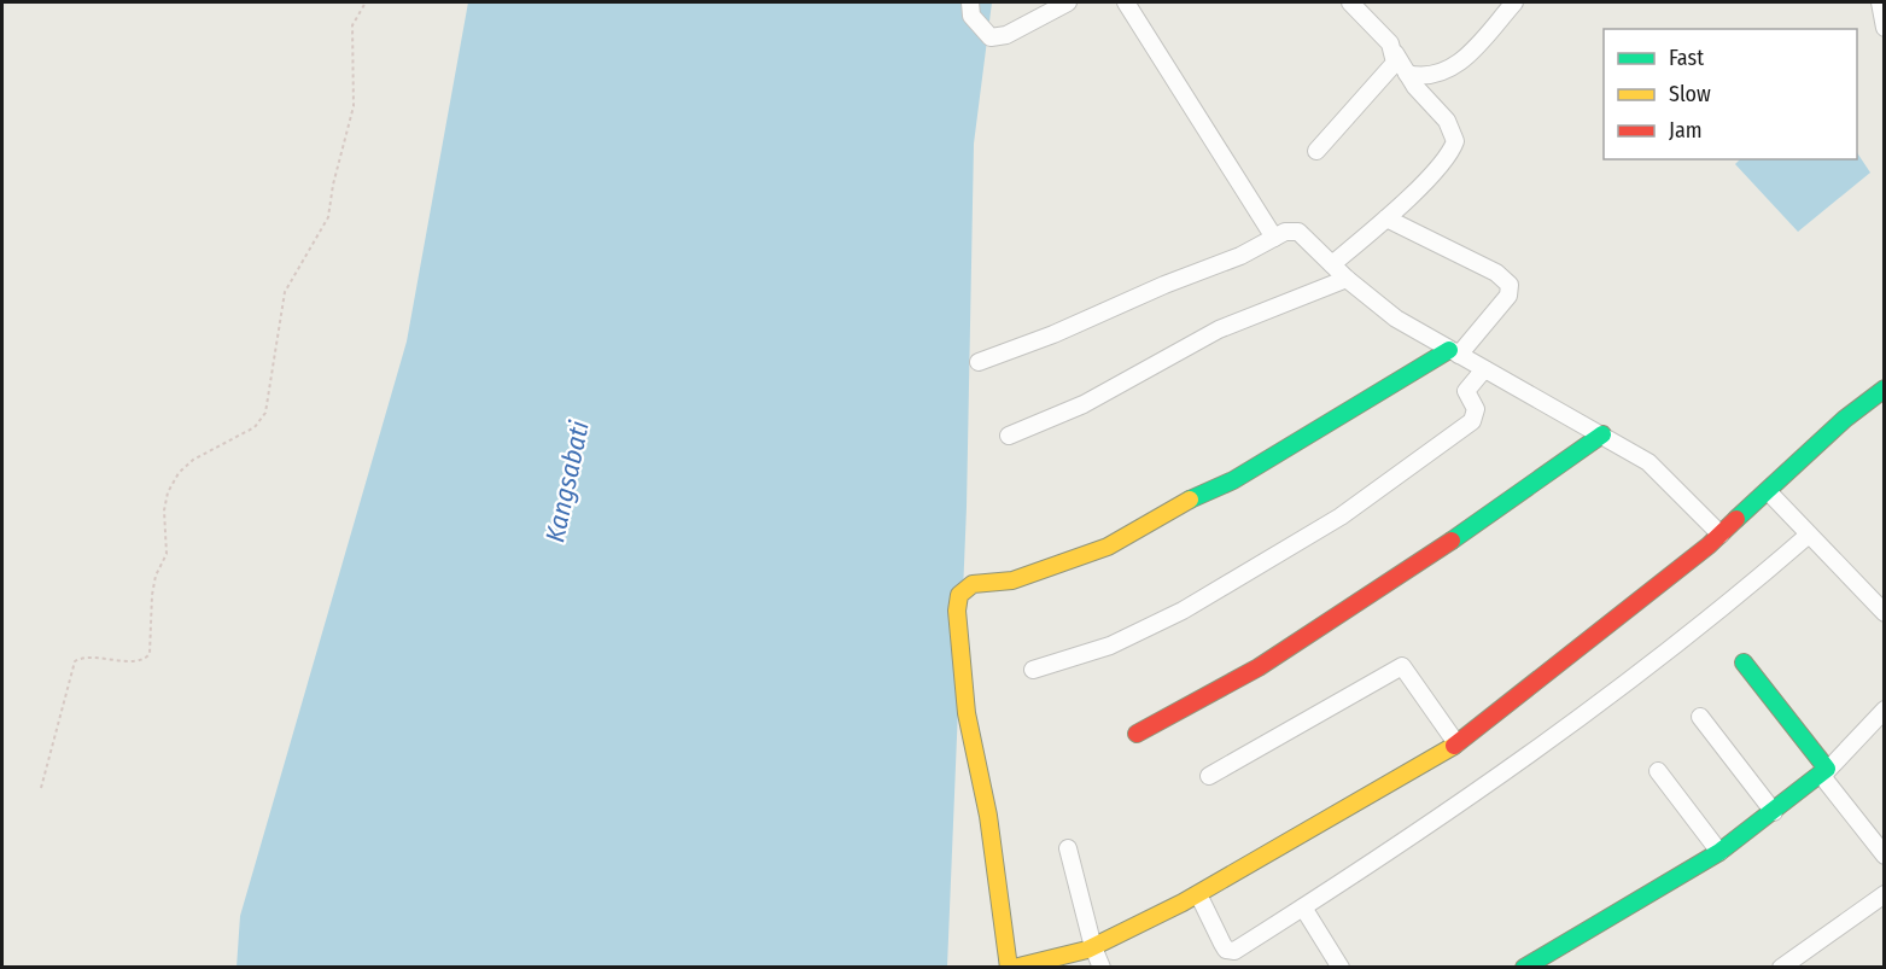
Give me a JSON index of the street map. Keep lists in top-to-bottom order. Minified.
{"water":["Kangsabati"],"legend":["Fast","Slow","Jam"]}
